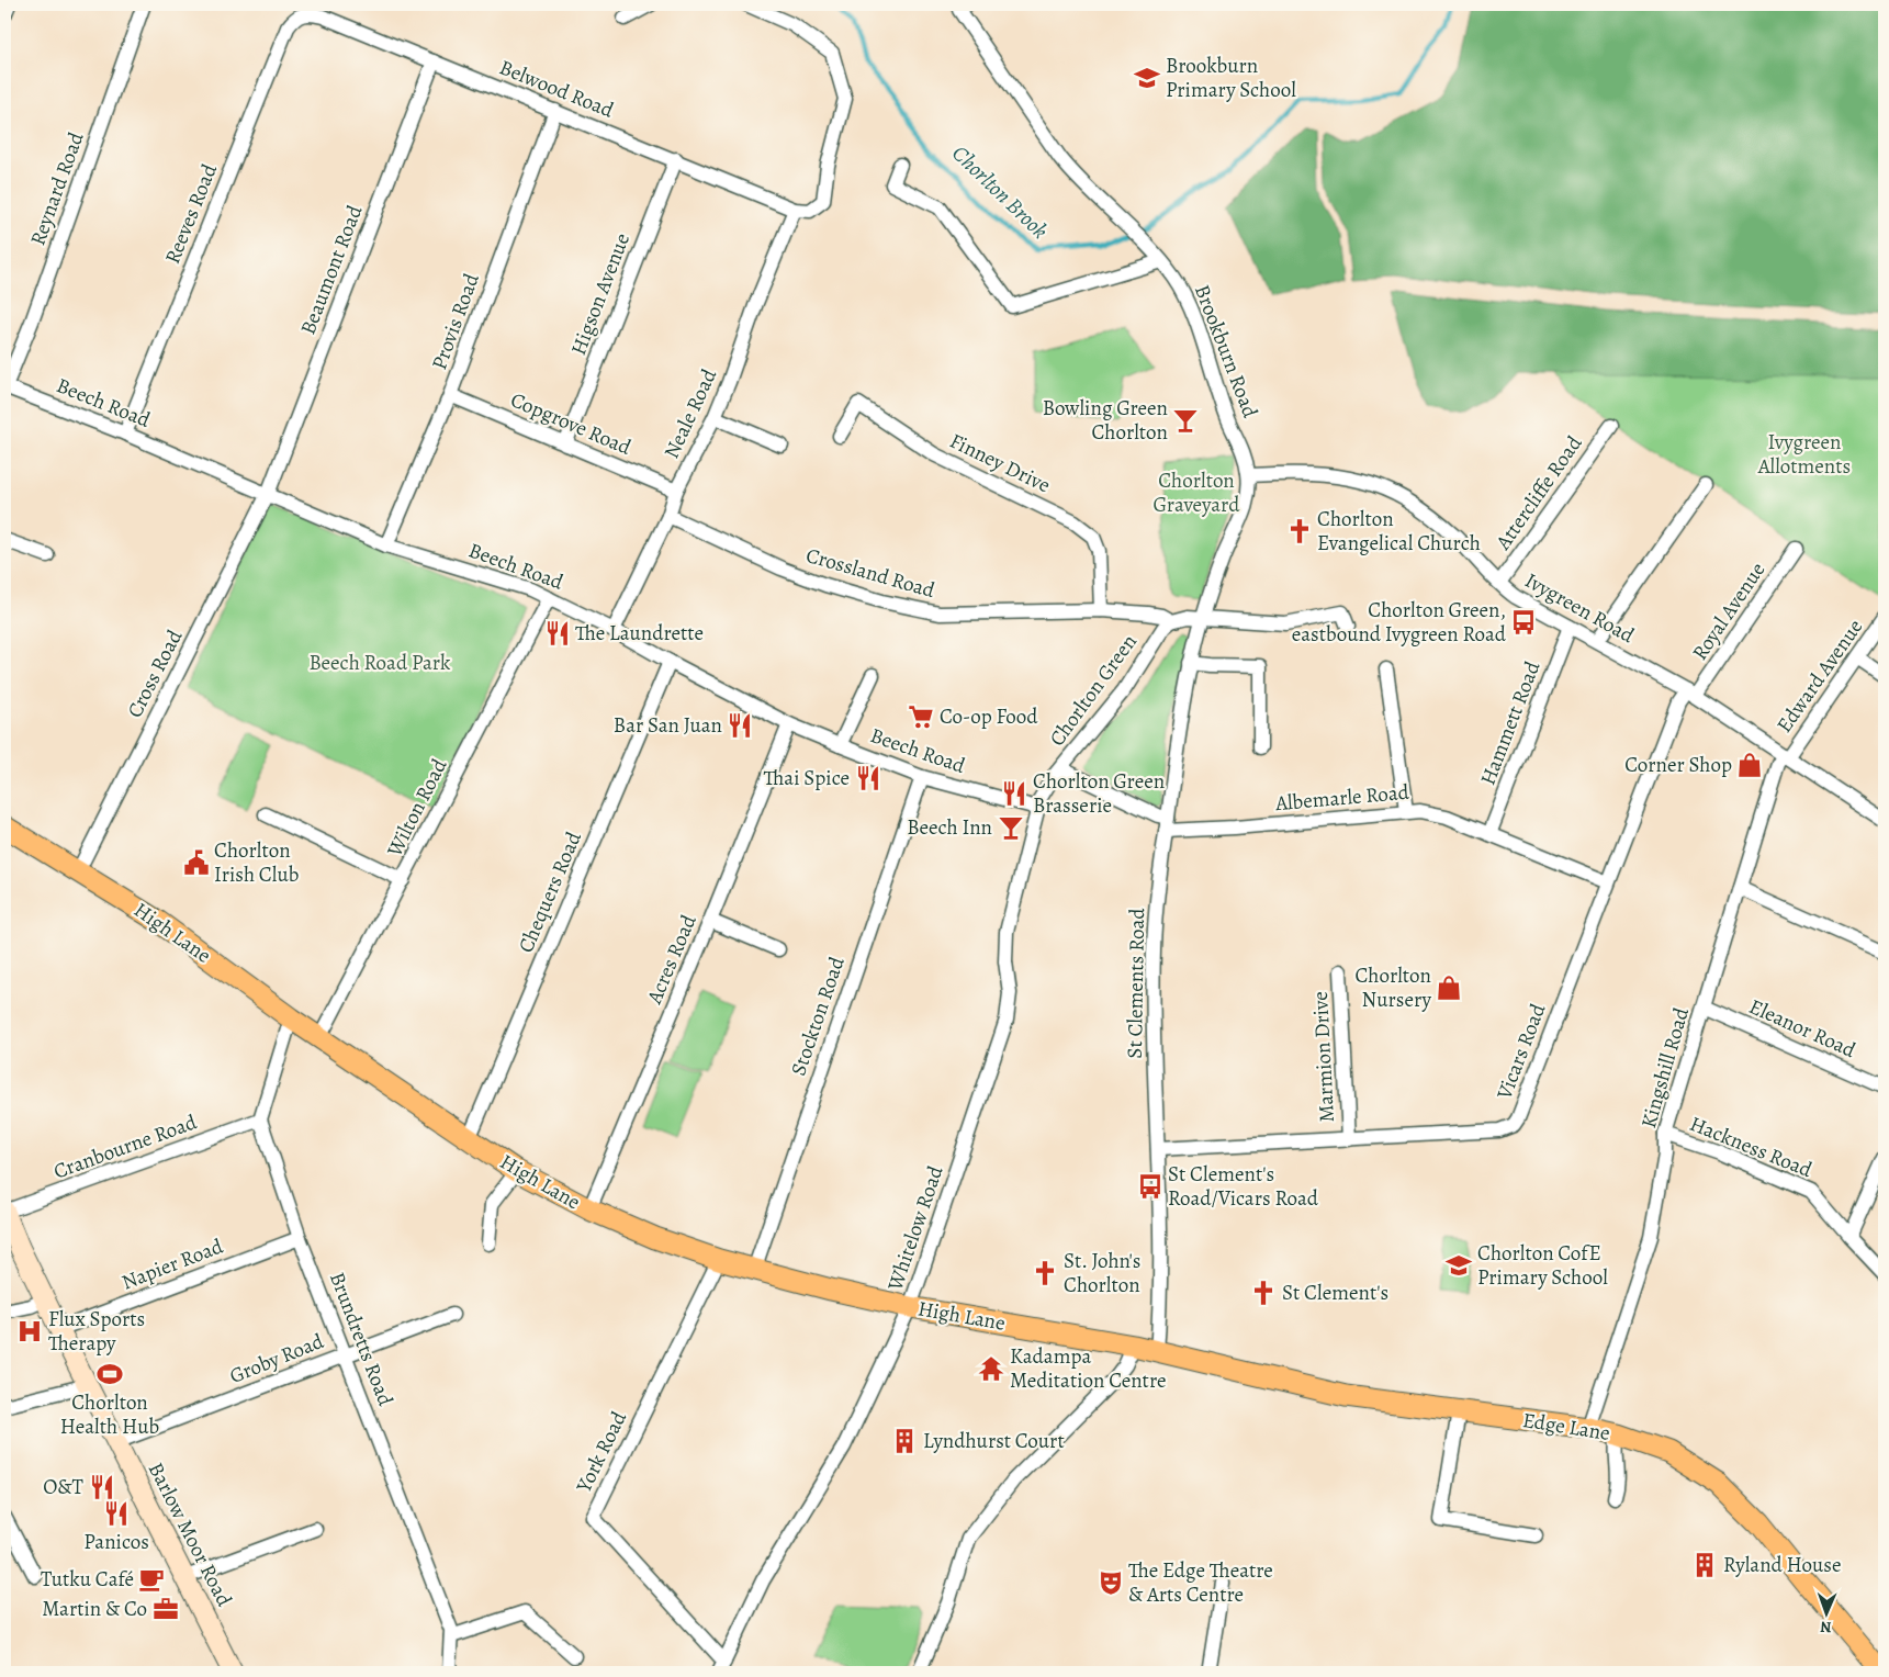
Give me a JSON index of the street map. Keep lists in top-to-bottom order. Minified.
{"streets":{"main road":["High Lane","Edge Lane","Barlow Moor Road"],"street":["Belwood Road","Reynard Road","Reeves Road","Beaumont Road","Higson Avenue","Provis Road","Brookburn Road","Beech Road","Neale Road","Copgrove Road","Finney Drive","Attercliffe Road","Crossland Road","Ivygreen Road","Royal Avenue","Cross Road","Edward Avenue","Chorlton Green","Hammett Road","Albemarle Road","Wilton Road","Chequers Road","Acres Road","St Clements Road","Stockton Road","Eleanor Road","Vicars Road","Marmion Drive","Kingshill Road","Cranbourne Road","Hackness Road","Whitelow Road","Napier Road","Brundretts Road","Groby Road","York Road"]},"crossings":[["Belwood Road","Reeves Road"],["Belwood Road","Beaumont Road"],["Belwood Road","Higson Avenue"],["Belwood Road","Provis Road"],["Belwood Road","Neale Road"],["Reynard Road","Beech Road"],["Reeves Road","Beech Road"],["Beaumont Road","Beech Road"],["Beaumont Road","Cross Road"],["Higson Avenue","Copgrove Road"],["Provis Road","Beech Road"],["Provis Road","Copgrove Road"],["Brookburn Road","Ivygreen Road"],["Brookburn Road","St Clements Road"],["Beech Road","Neale Road"],["Beech Road","Cross Road"],["Beech Road","Wilton Road"],["Beech Road","Chequers Road"],["Beech Road","Acres Road"],["Beech Road","Stockton Road"],["Beech Road","Whitelow Road"],["Neale Road","Copgrove Road"],["Neale Road","Crossland Road"],["Finney Drive","Crossland Road"],["Attercliffe Road","Ivygreen Road"],["Crossland Road","Chorlton Green"],["Ivygreen Road","Royal Avenue"],["Ivygreen Road","Edward Avenue"],["Ivygreen Road","Hammett Road"],["Ivygreen Road","Vicars Road"],["Ivygreen Road","Kingshill Road"],["Royal Avenue","Vicars Road"],["Cross Road","High Lane"],["Edward Avenue","Kingshill Road"],["Chorlton Green","Albemarle Road"],["Chorlton Green","St Clements Road"],["Chorlton Green","Whitelow Road"],["Hammett Road","Albemarle Road"],["Albemarle Road","St Clements Road"],["Albemarle Road","Vicars Road"],["Wilton Road","High Lane"],["Chequers Road","High Lane"],["High Lane","Acres Road"],["High Lane","St Clements Road"],["High Lane","Stockton Road"],["High Lane","Whitelow Road"],["High Lane","Edge Lane"],["High Lane","York Road"],["St Clements Road","Vicars Road"],["St Clements Road","Edge Lane"],["Eleanor Road","Kingshill Road"],["Vicars Road","Marmion Drive"],["Kingshill Road","Hackness Road"],["Kingshill Road","Edge Lane"],["Cranbourne Road","Brundretts Road"],["Cranbourne Road","Barlow Moor Road"],["Whitelow Road","York Road"],["Napier Road","Brundretts Road"],["Napier Road","Barlow Moor Road"],["Brundretts Road","Groby Road"],["Groby Road","Barlow Moor Road"]],"water":["Chorlton Brook"],"parks":["Ivygreen Allotments","Chorlton Graveyard","Beech Road Park"],"places":{"school or university":["Brookburn Primary School","Chorlton CofE Primary School"],"bar":["Bowling Green Chorlton","Beech Inn"],"church":["Chorlton Evangelical Church","St. John's Chorlton","St Clement's"],"bus stop":["Chorlton Green, eastbound Ivygreen Road","St Clement's Road/Vicars Road"],"restaurant":["The Laundrette","Bar San Juan","Thai Spice","Chorlton Green Brasserie","O&T","Panicos"],"supermarket":["Co-op Food"],"shop":["Corner Shop","Chorlton Nursery"],"public building":["Chorlton Irish Club"],"hospital":["Flux Sports Therapy"],"temple":["Kadampa Meditation Centre"],"sports":["Chorlton Health Hub"],"building":["Lyndhurst Court","Ryland House"],"cafe":["Tutku Café"],"theatre":["The Edge Theatre & Arts Centre"],"office":["Martin & Co"]},"north":"bottom"}
